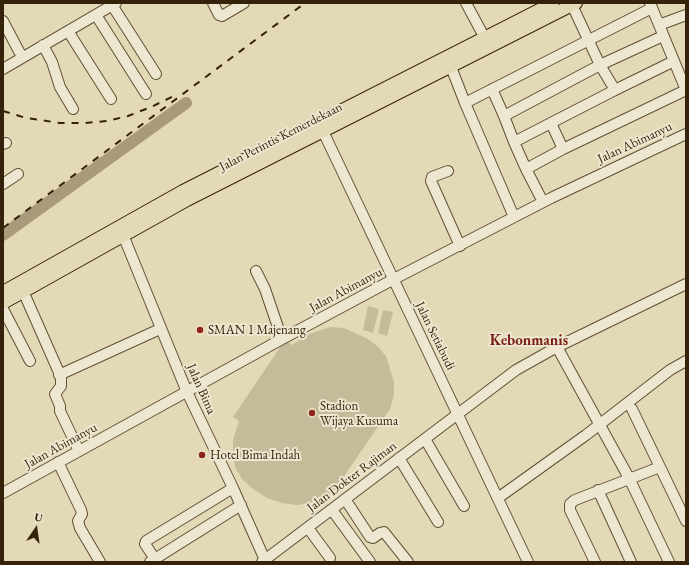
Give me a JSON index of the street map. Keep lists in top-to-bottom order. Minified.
{"streets":{"main road":["Jalan Perintis Kemerdekaan"],"street":["Jalan Abimanyu","Jalan Setiabudi","Jalan Bima","Jalan Dokter Rajiman"]},"crossings":[["Jalan Perintis Kemerdekaan","Jalan Setiabudi"],["Jalan Perintis Kemerdekaan","Jalan Bima"],["Jalan Abimanyu","Jalan Setiabudi"],["Jalan Abimanyu","Jalan Bima"],["Jalan Setiabudi","Jalan Dokter Rajiman"],["Jalan Bima","Jalan Dokter Rajiman"]],"districts":["Kebonmanis"],"places":["SMAN 1 Majenang","Stadion Wijaya Kusuma","Hotel Bima Indah"],"north":"top"}
